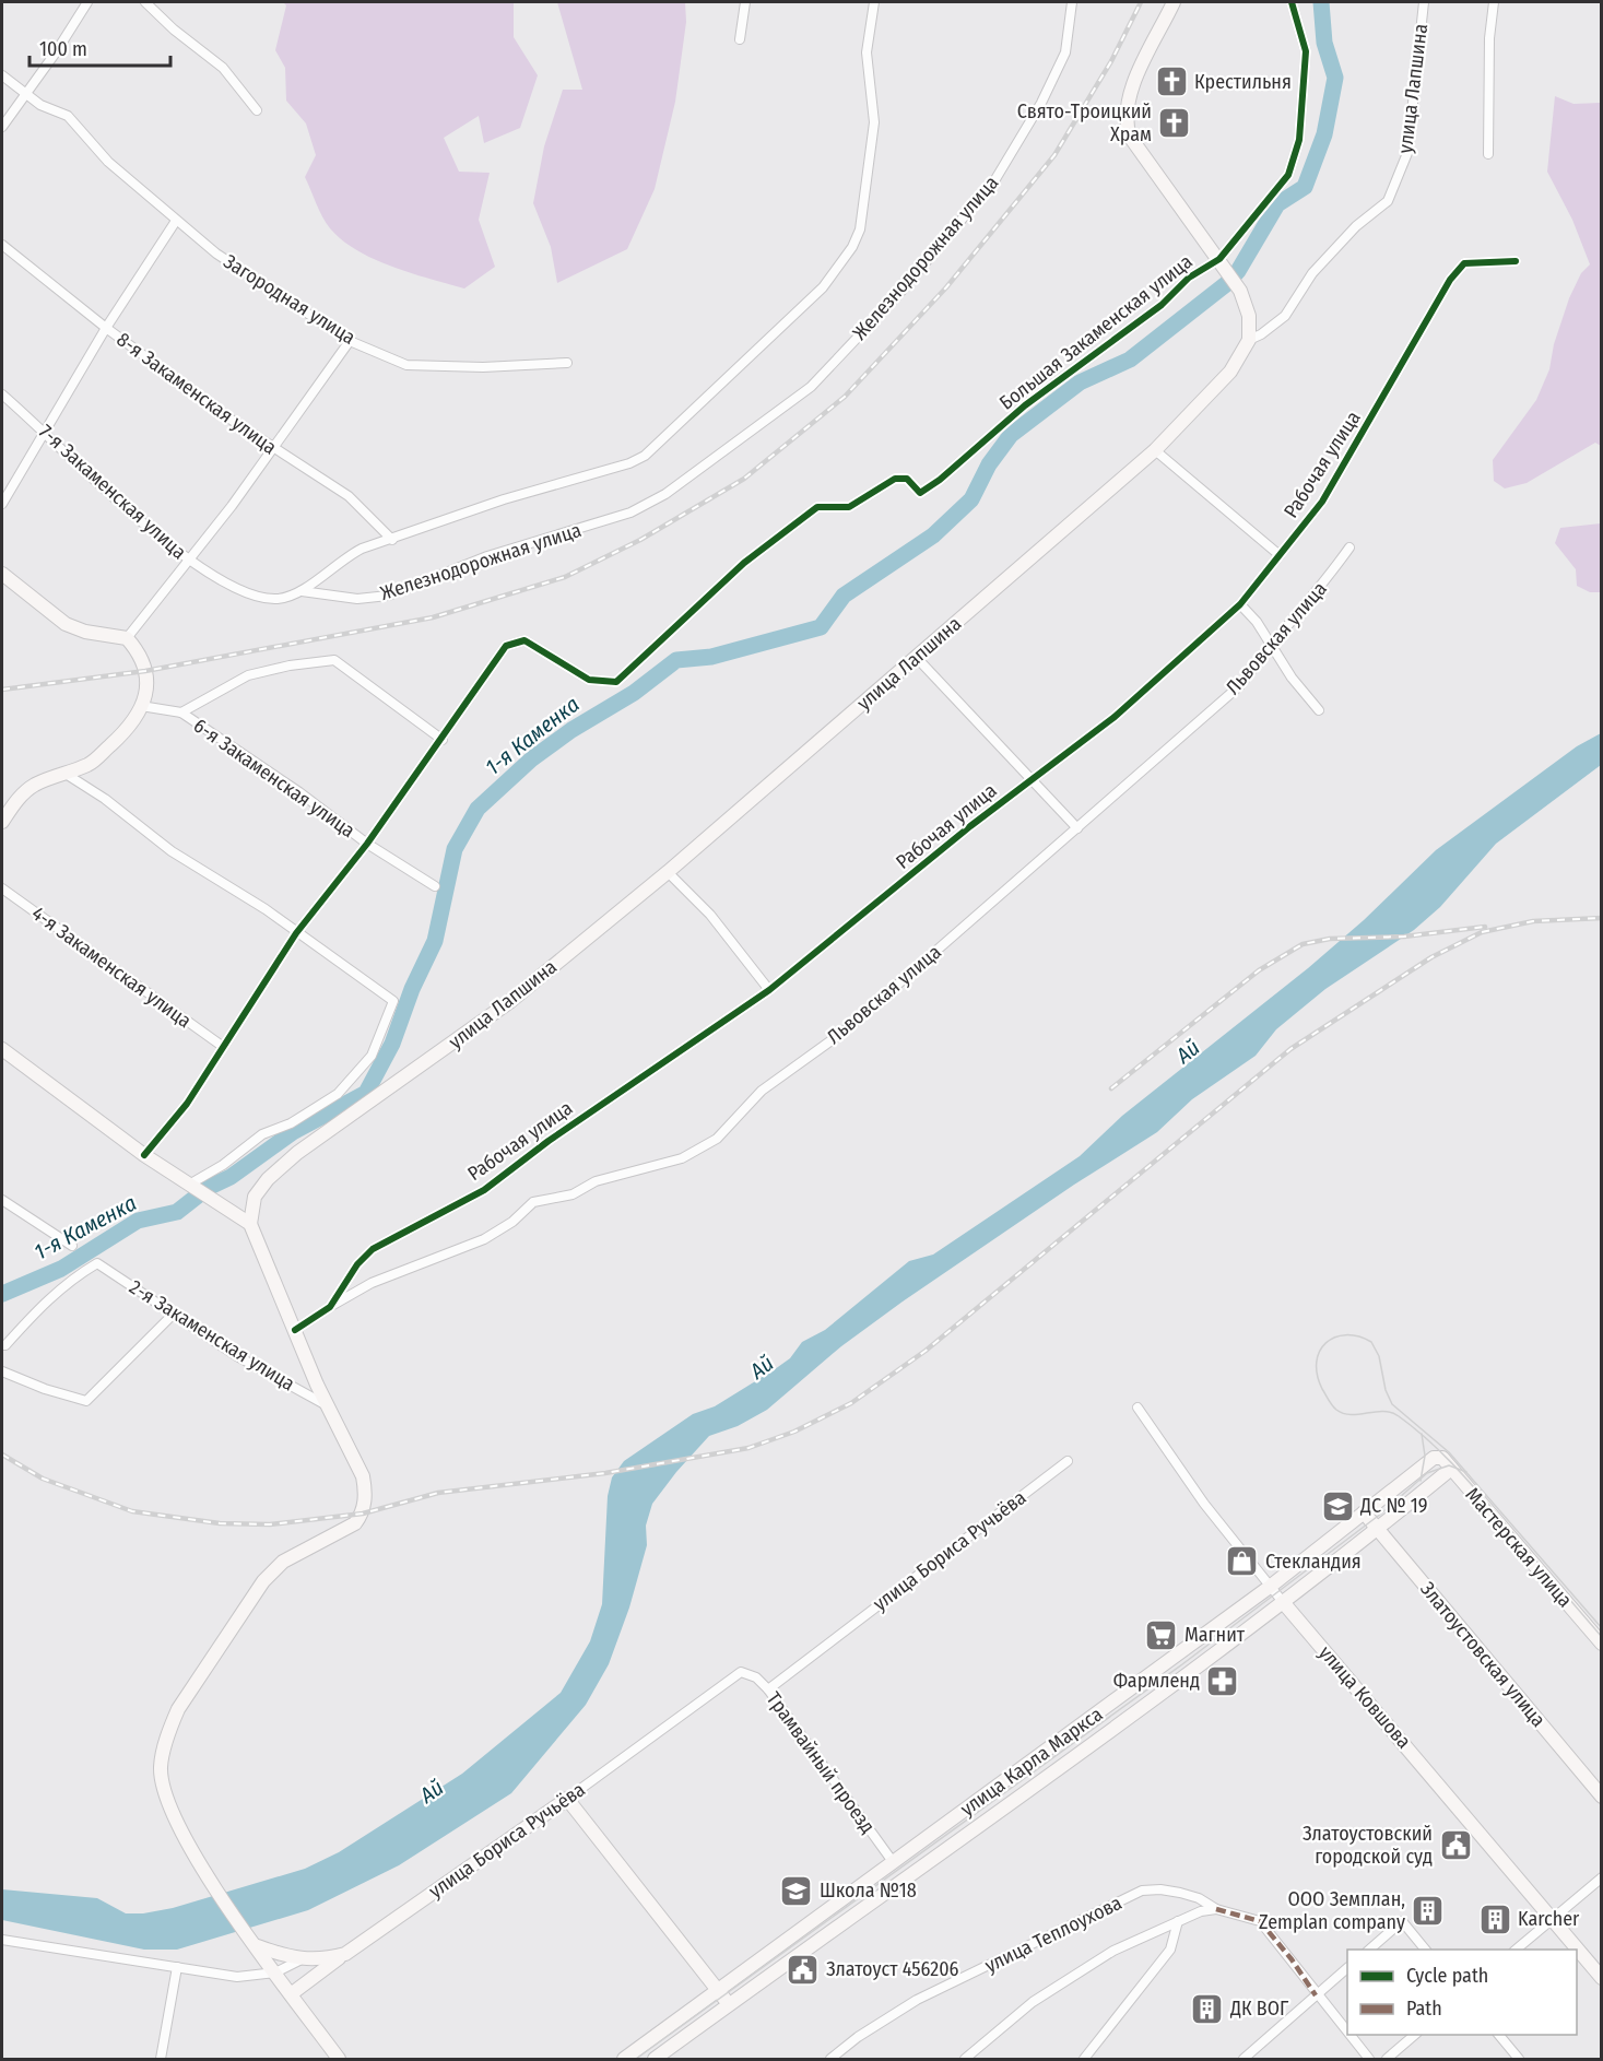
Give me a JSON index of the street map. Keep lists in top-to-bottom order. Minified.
{"streets":{"street":["улица Лапшина","Железнодорожная улица","Загородная улица","Большая Закаменская улица","8-я Закаменская улица","Рабочая улица","7-я Закаменская улица","Львовская улица","6-я Закаменская улица","4-я Закаменская улица","2-я Закаменская улица","Мастерская улица","улица Бориса Ручьёва","Златоустовская улица","улица Ковшова","улица Карла Маркса","Трамвайный проезд","улица Теплоухова"]},"crossings":[["Железнодорожная улица","7-я Закаменская улица"],["Рабочая улица","Львовская улица"],["Мастерская улица","улица Карла Маркса"],["улица Бориса Ручьёва","Трамвайный проезд"],["Златоустовская улица","улица Карла Маркса"],["улица Ковшова","улица Карла Маркса"],["улица Карла Маркса","Трамвайный проезд"]],"water":["1-я Каменка","Ай"],"places":{"church":["Крестильня","Свято-Троицкий Храм"],"school or university":["ДС № 19","Школа №18"],"shop":["Стекландия"],"supermarket":["Магнит"],"pharmacy":["Фармленд"],"public building":["Златоустовский городской суд","Златоуст 456206"],"building":["ООО Земплан, Zemplan company","Karcher","ДК ВОГ"]},"legend":["Cycle path","Path"],"scale_bar":"100 m"}
